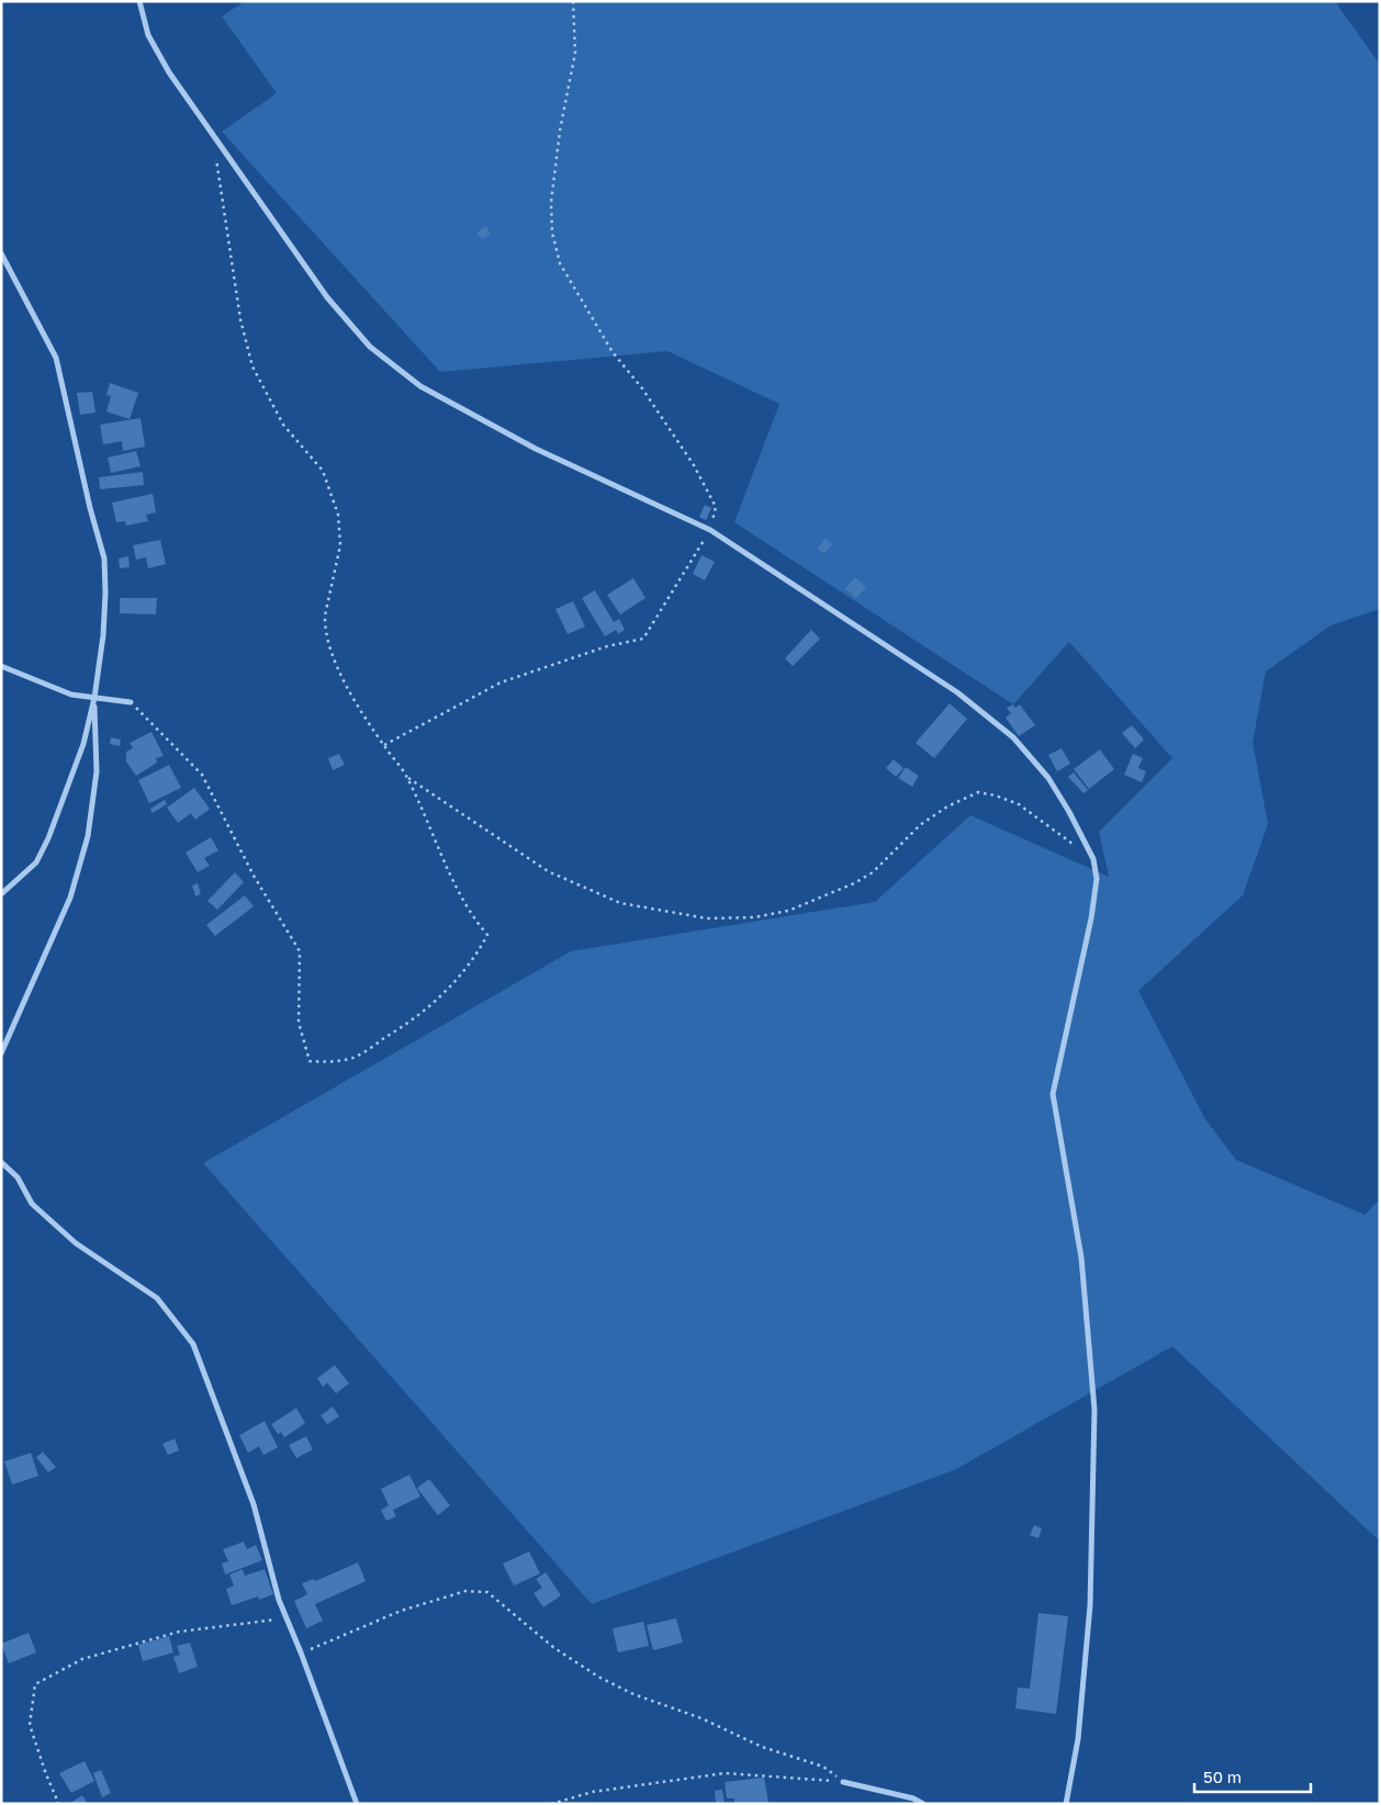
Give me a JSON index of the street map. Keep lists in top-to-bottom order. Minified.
{"scale_bar":"50 m"}
